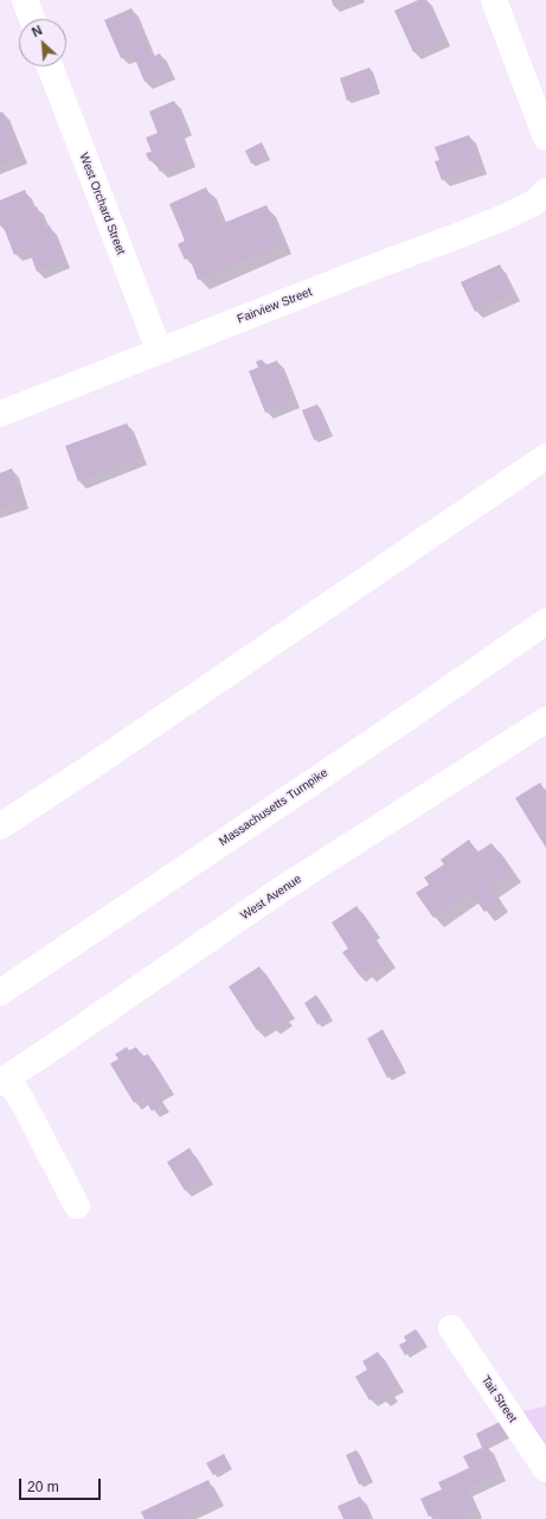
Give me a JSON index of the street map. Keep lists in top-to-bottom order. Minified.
{"streets":{"main road":["West Orchard Street","Fairview Street","Massachusetts Turnpike","West Avenue","Tait Street"]},"crossings":[["West Orchard Street","Fairview Street"]],"scale_bar":"20 m","north":"top left"}
